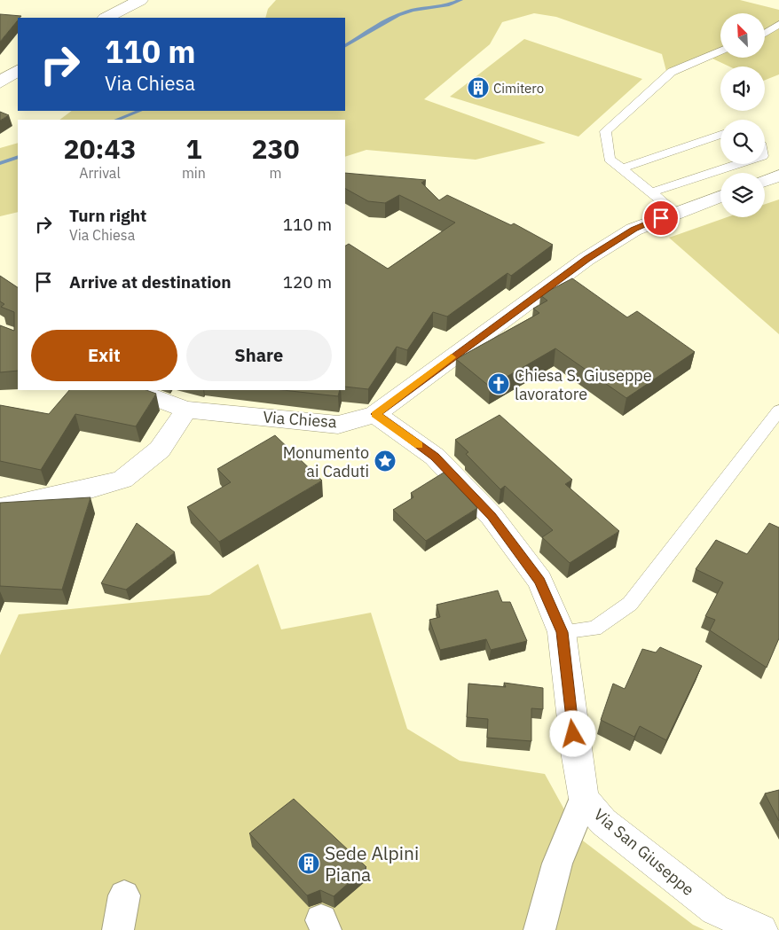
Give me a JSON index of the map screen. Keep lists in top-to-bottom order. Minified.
{"streets":{"street":["Via Chiesa","Via San Giuseppe"]},"crossings":[["Via Chiesa","Via San Giuseppe"]],"places":{"building":["Cimitero","Sede Alpini Piana"],"church":["Chiesa S. Giuseppe lavoratore"],"place":["Monumento ai Caduti"]},"north":"top left","page":{"turn":["110 m","Via Chiesa"],"eta":["20:43","Arrival","1","min","230","m"],"list":[{"name":"Turn right","note":"Via Chiesa","value":"110 m"},{"name":"Arrive at destination","value":"120 m"}],"buttons":["Exit","Share"]}}
